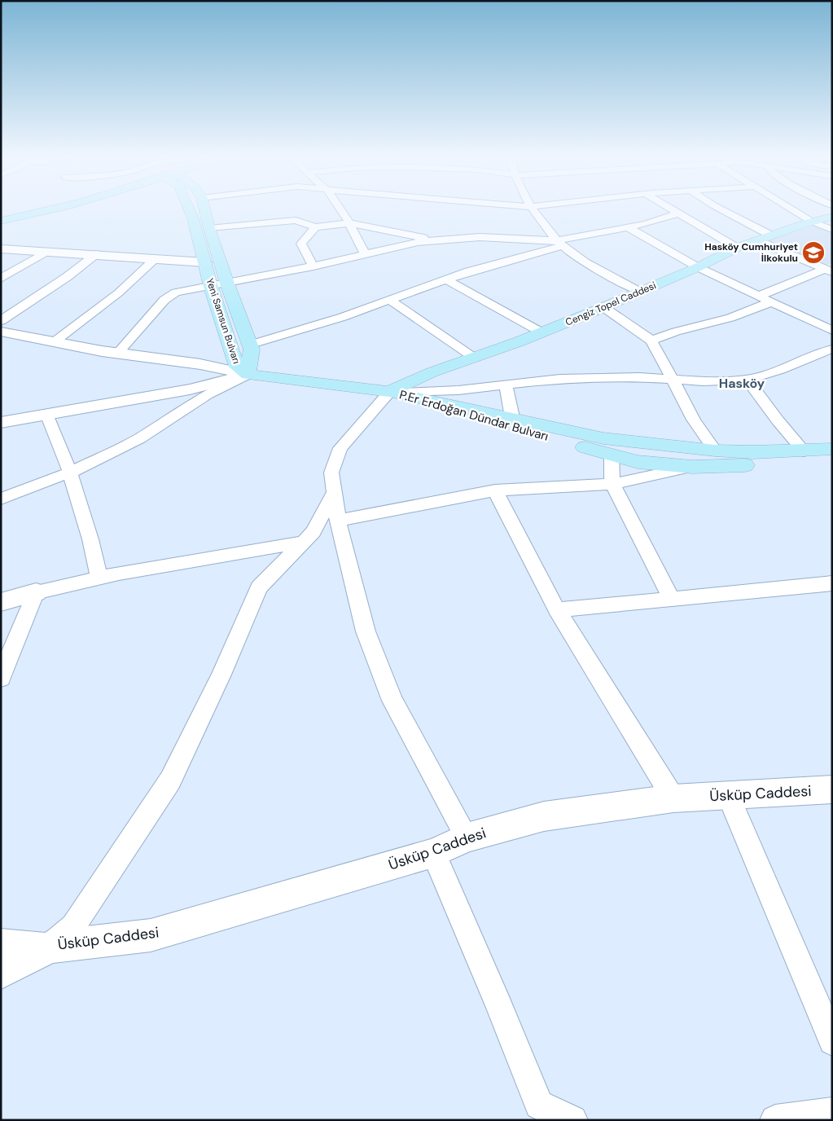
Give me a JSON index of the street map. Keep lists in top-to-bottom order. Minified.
{"streets":{"main road":["Cengiz Topel Caddesi","Yeni Samsun Bulvarı","P.Er Erdoğan Dündar Bulvarı"],"street":["Üsküp Caddesi"]},"crossings":[["Cengiz Topel Caddesi","P.Er Erdoğan Dündar Bulvarı"]],"districts":["Hasköy"],"places":{"school or university":["Hasköy Cumhuriyet İlkokulu"]}}
